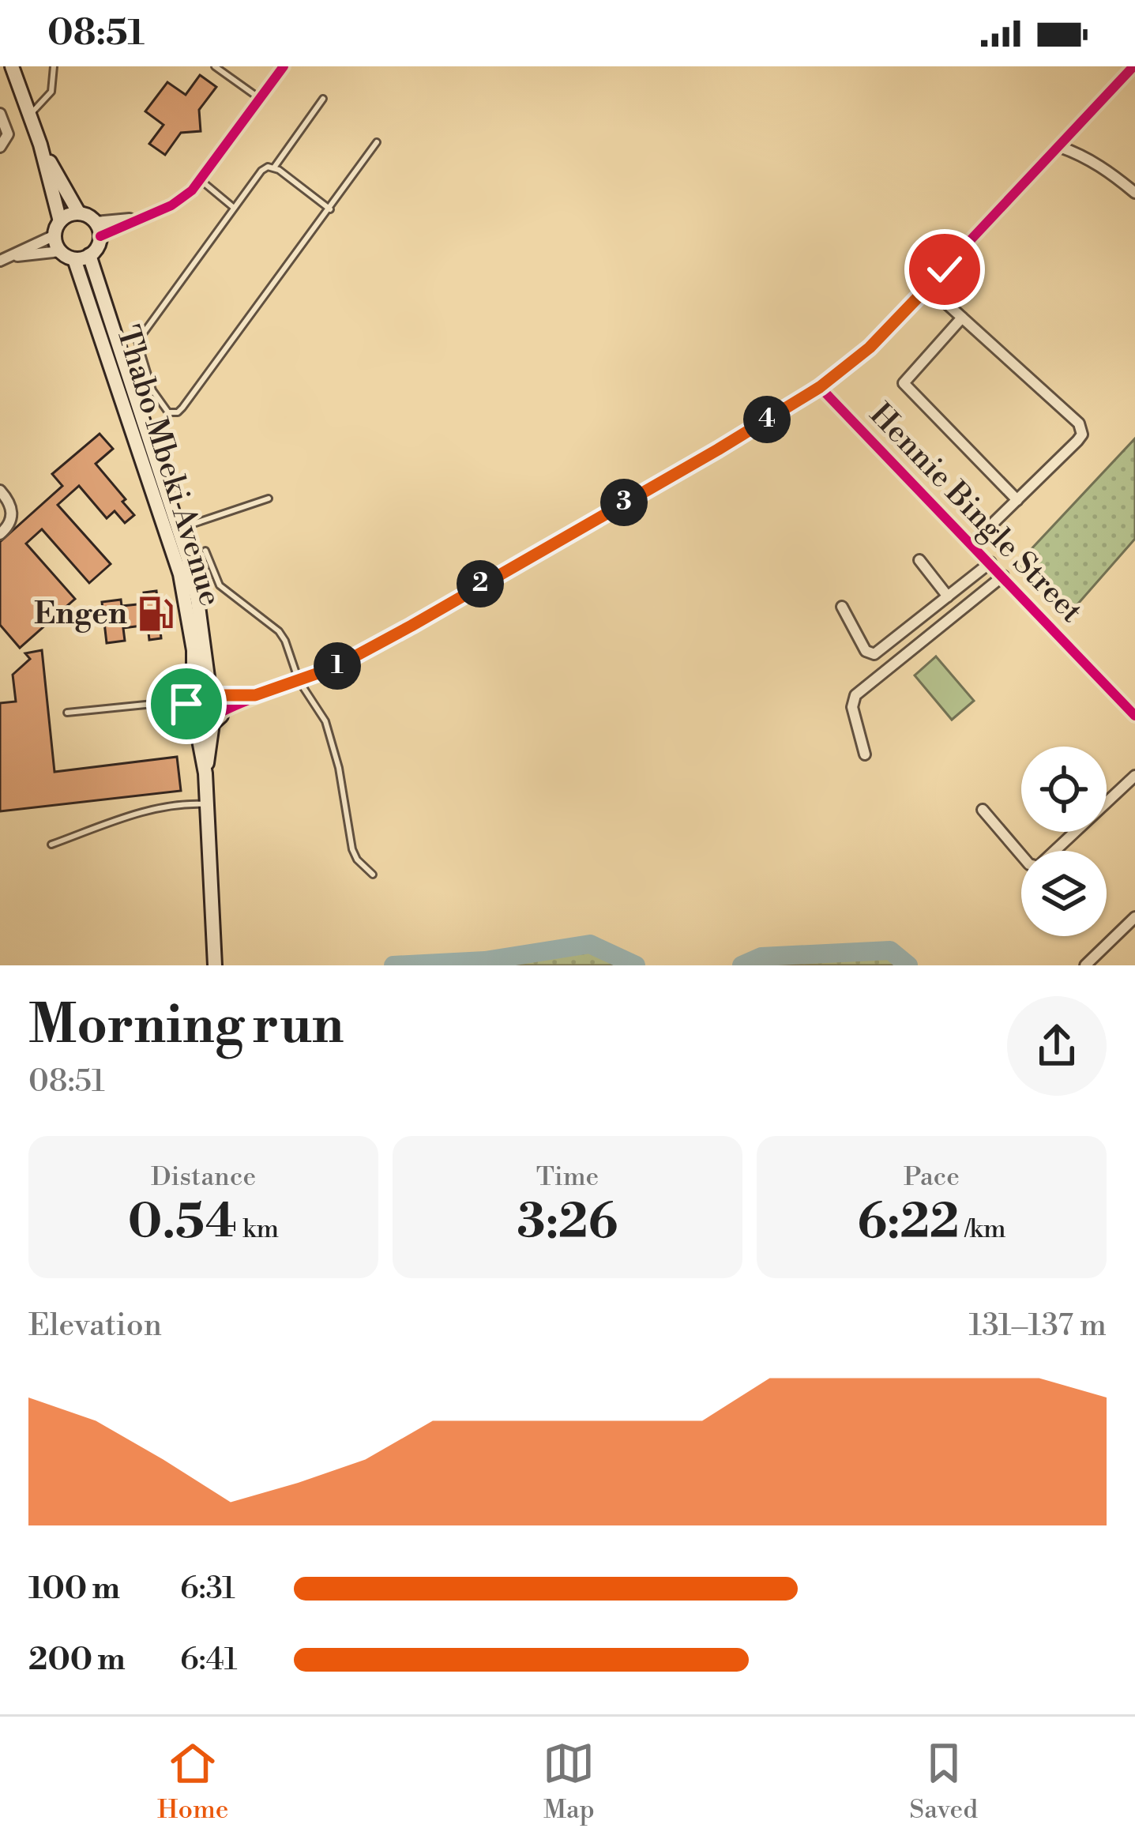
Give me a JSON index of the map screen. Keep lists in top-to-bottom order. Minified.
{"streets":{"main road":["Thabo Mbeki Avenue"],"street":["Hennie Bingle Street"]},"places":{"fuel station":["Engen"]},"page":{"status":"08:51","pins":["4","3","2","1"],"heading":["Morning run","08:51"],"stats":[["Distance","0.54 km"],["Time","3:26"],["Pace","6:22 /km"]],"chart":["Elevation","131–137 m"],"list":[{"name":"100 m","note":"6:31"},{"name":"200 m","note":"6:41"}],"tabs":["Home","Map","Saved"]}}
